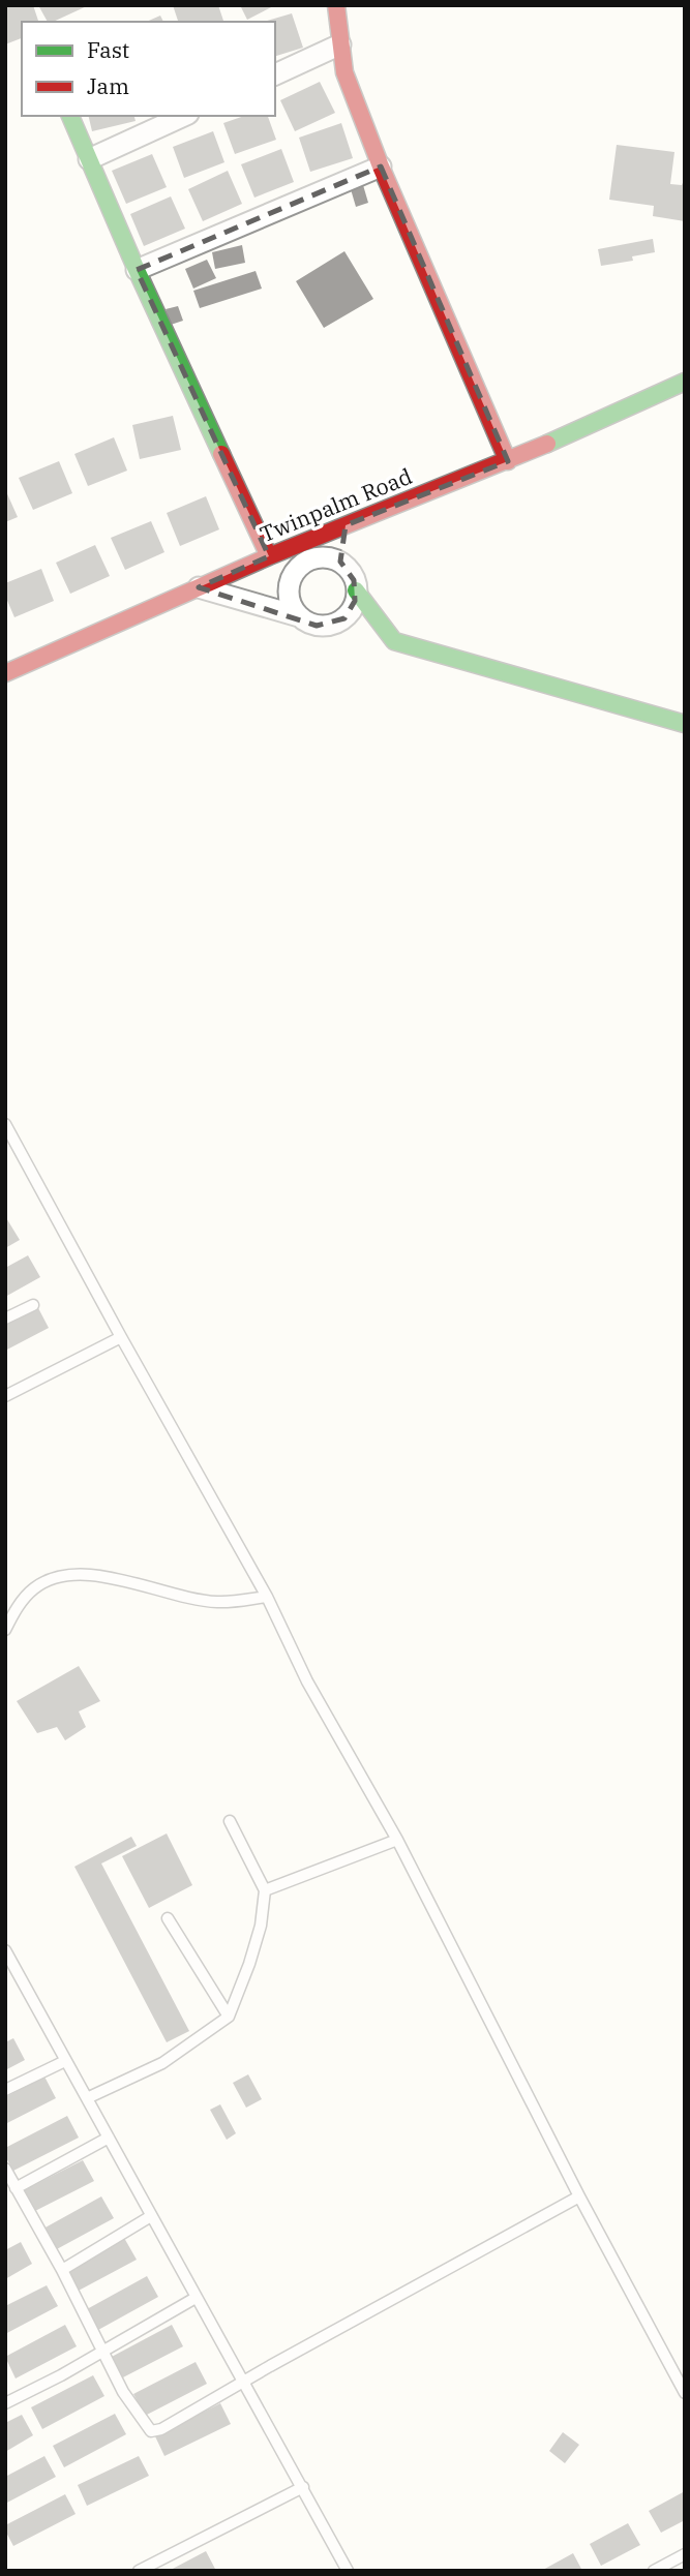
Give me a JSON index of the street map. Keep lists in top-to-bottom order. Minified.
{"streets":{"street":["Twinpalm Road"]},"legend":["Fast","Jam"]}
